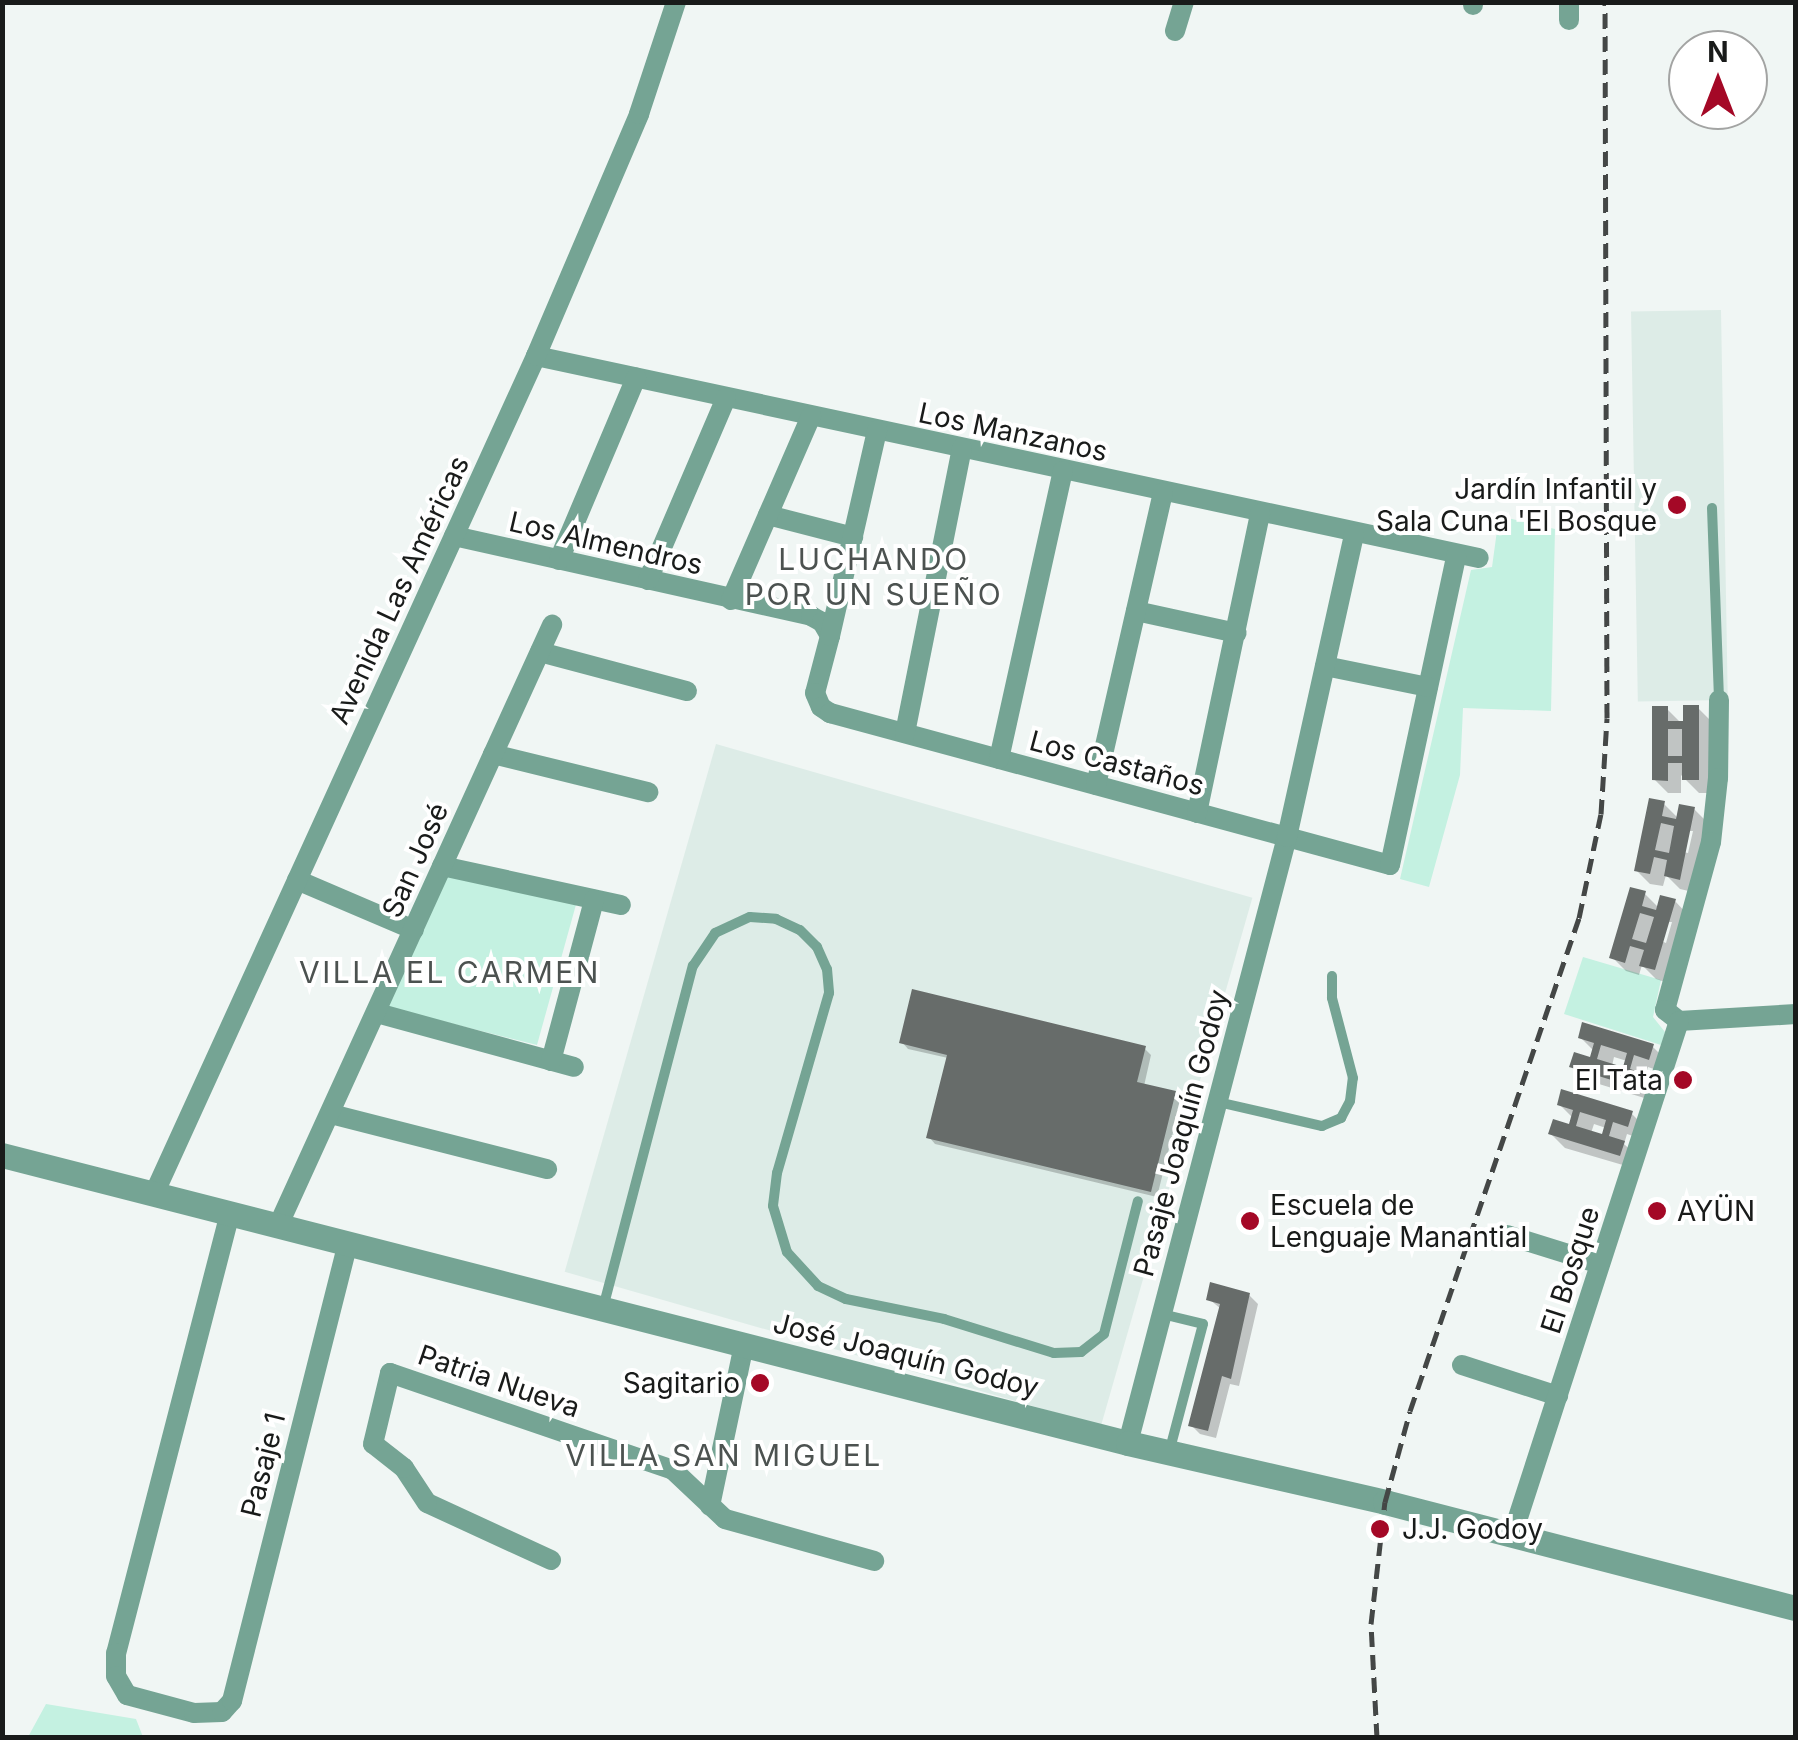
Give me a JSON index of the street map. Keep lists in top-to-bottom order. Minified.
{"streets":{"street":["Los Manzanos","Los Almendros","Avenida Las Américas","Los Castaños","San José","Pasaje Joaquín Godoy","El Bosque","José Joaquín Godoy","Patria Nueva","Pasaje 1"]},"crossings":[["Los Manzanos","Avenida Las Américas"],["Los Manzanos","Pasaje Joaquín Godoy"],["Los Almendros","Avenida Las Américas"],["Los Almendros","Los Castaños"],["Avenida Las Américas","José Joaquín Godoy"],["Los Castaños","Pasaje Joaquín Godoy"],["San José","José Joaquín Godoy"],["Pasaje Joaquín Godoy","José Joaquín Godoy"],["El Bosque","José Joaquín Godoy"],["José Joaquín Godoy","Pasaje 1"]],"districts":["LUCHANDO POR UN SUEÑO","VILLA EL CARMEN","VILLA SAN MIGUEL"],"places":["Jardín Infantil y Sala Cuna 'El Bosque","El Tata","AYÜN","Escuela de Lenguaje Manantial","Sagitario","J.J. Godoy"],"north":"top"}
